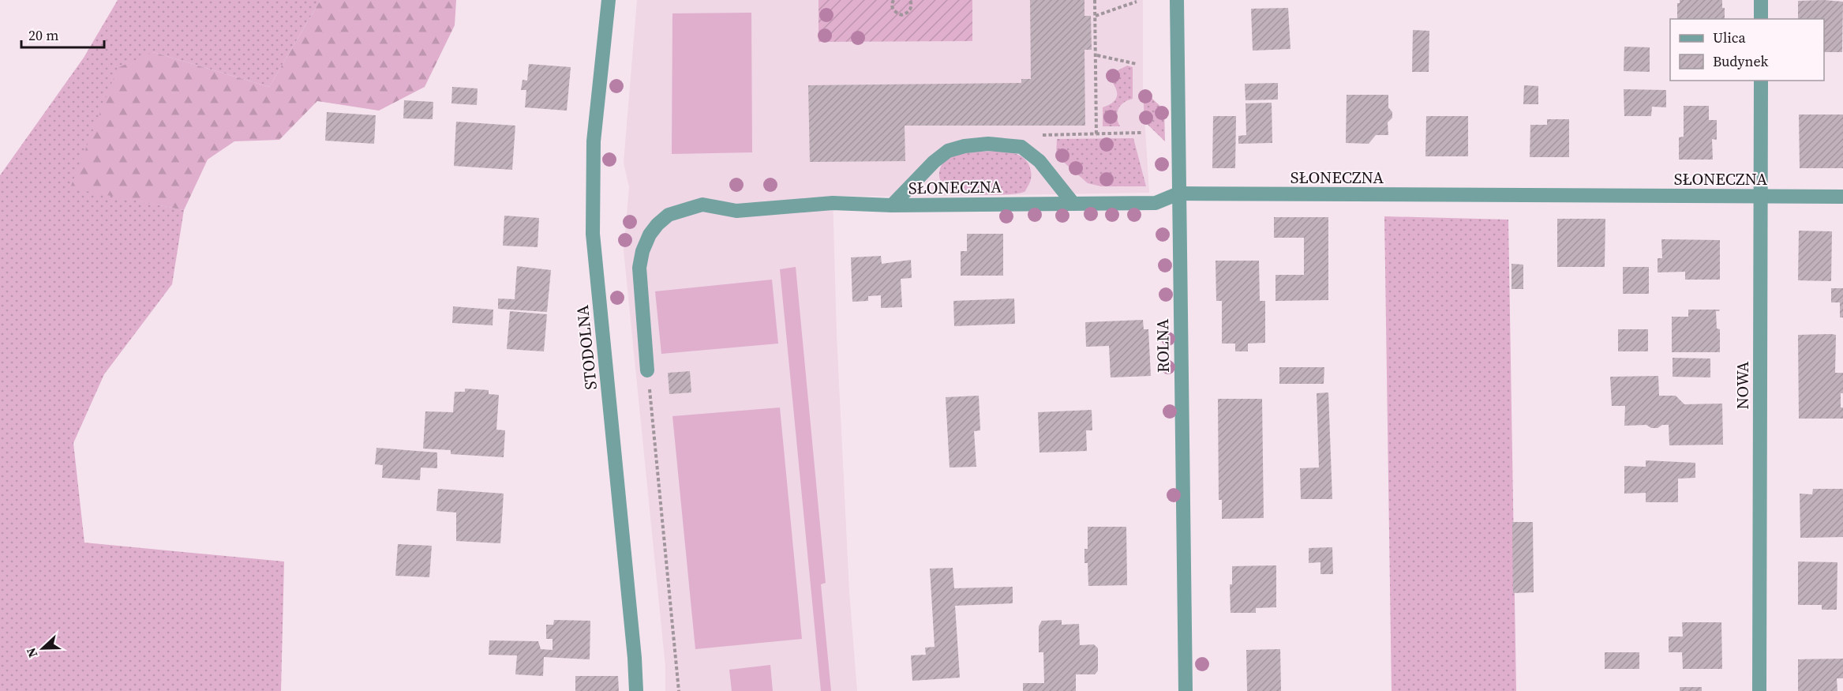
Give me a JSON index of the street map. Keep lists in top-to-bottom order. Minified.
{"streets":{"street":["SŁONECZNA","ROLNA","STODOLNA","NOWA"]},"crossings":[["SŁONECZNA","ROLNA"],["SŁONECZNA","NOWA"]],"legend":["Ulica","Budynek"],"scale_bar":"20 m","north":"left"}
